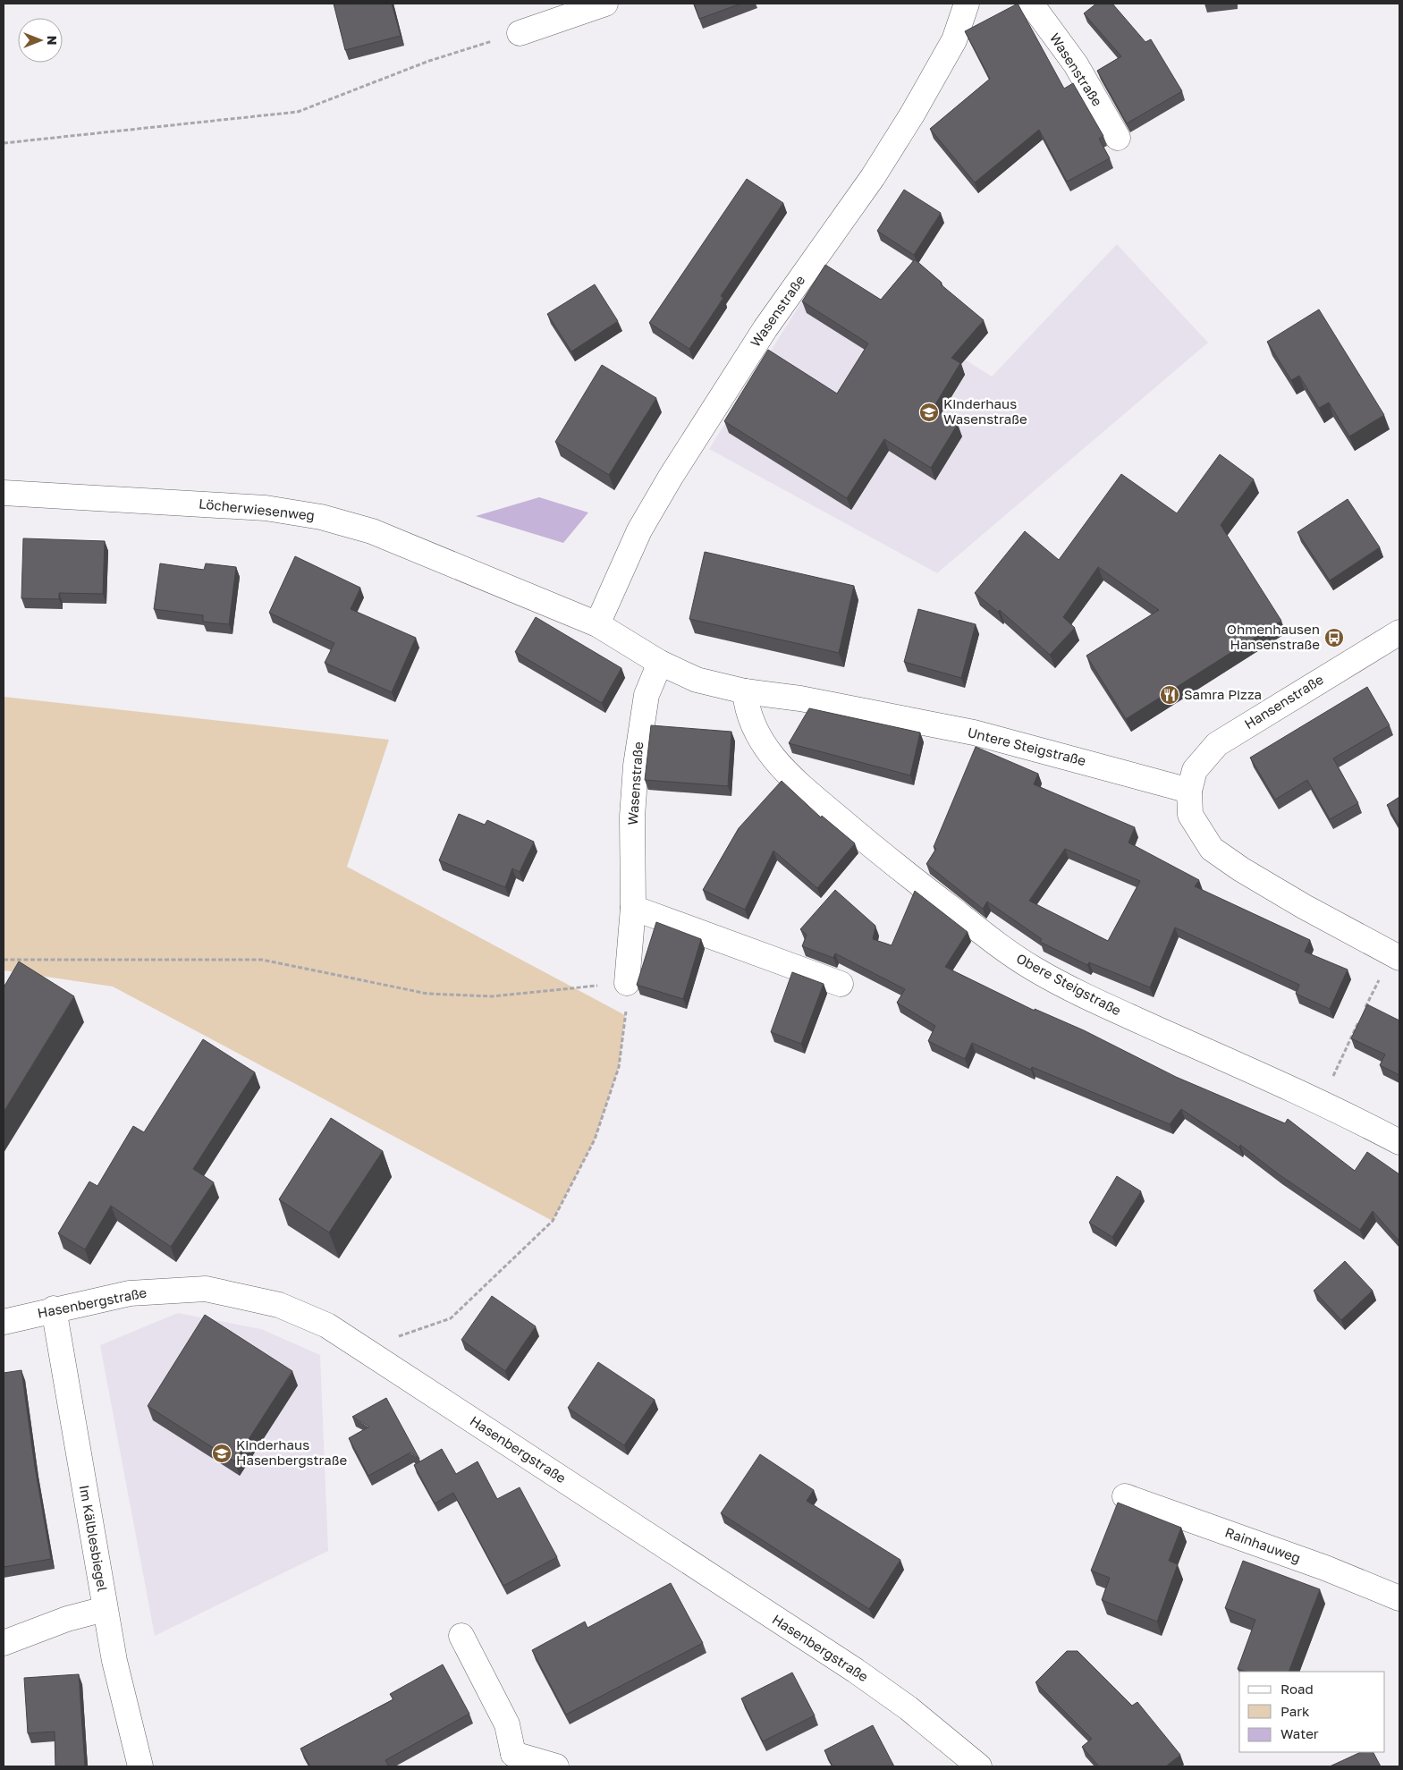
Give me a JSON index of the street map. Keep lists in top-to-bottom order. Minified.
{"streets":{"street":["Wasenstraße","Löcherwiesenweg","Hansenstraße","Untere Steigstraße","Obere Steigstraße","Hasenbergstraße","Im Kälblesbiegel","Rainhauweg"]},"crossings":[["Wasenstraße","Löcherwiesenweg"],["Wasenstraße","Untere Steigstraße"],["Löcherwiesenweg","Untere Steigstraße"],["Hansenstraße","Untere Steigstraße"],["Untere Steigstraße","Obere Steigstraße"],["Hasenbergstraße","Im Kälblesbiegel"]],"places":{"school or university":["Kinderhaus Wasenstraße","Kinderhaus Hasenbergstraße"],"bus stop":["Ohmenhausen Hansenstraße"],"restaurant":["Samra Pizza"]},"legend":["Road","Park","Water"],"north":"right"}
